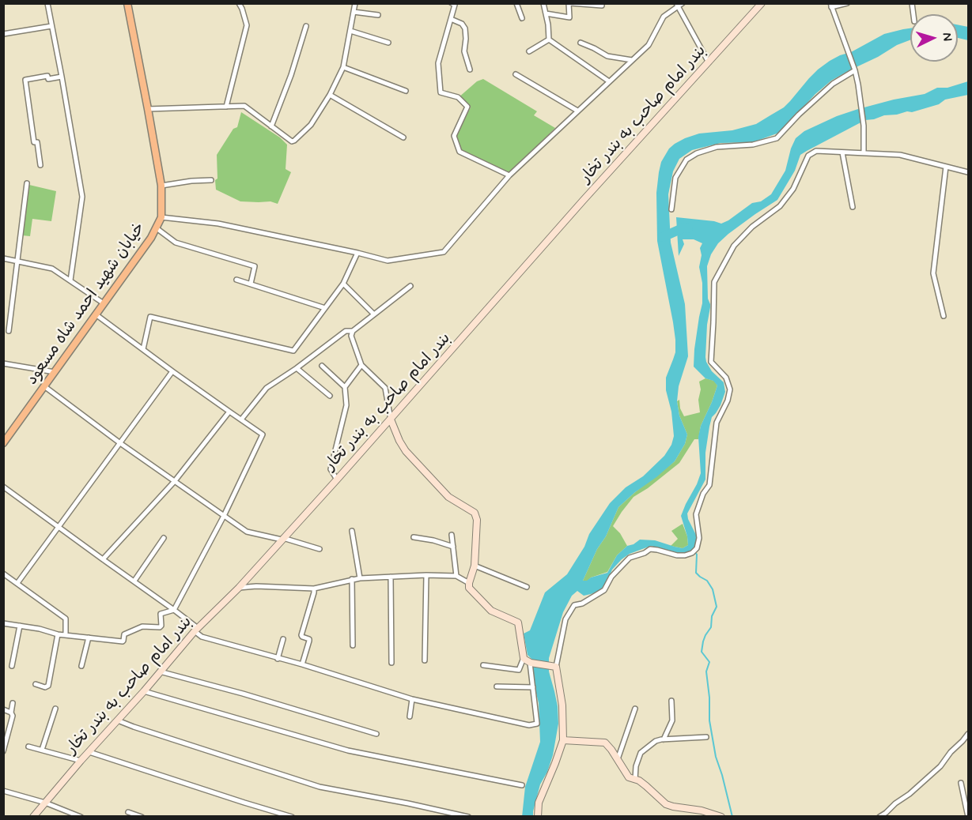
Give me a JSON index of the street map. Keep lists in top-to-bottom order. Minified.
{"streets":{"main road":["بندر امام صاحب به بندر تخار","خیابان شهید احمد شاه مسعود"]},"north":"right"}
